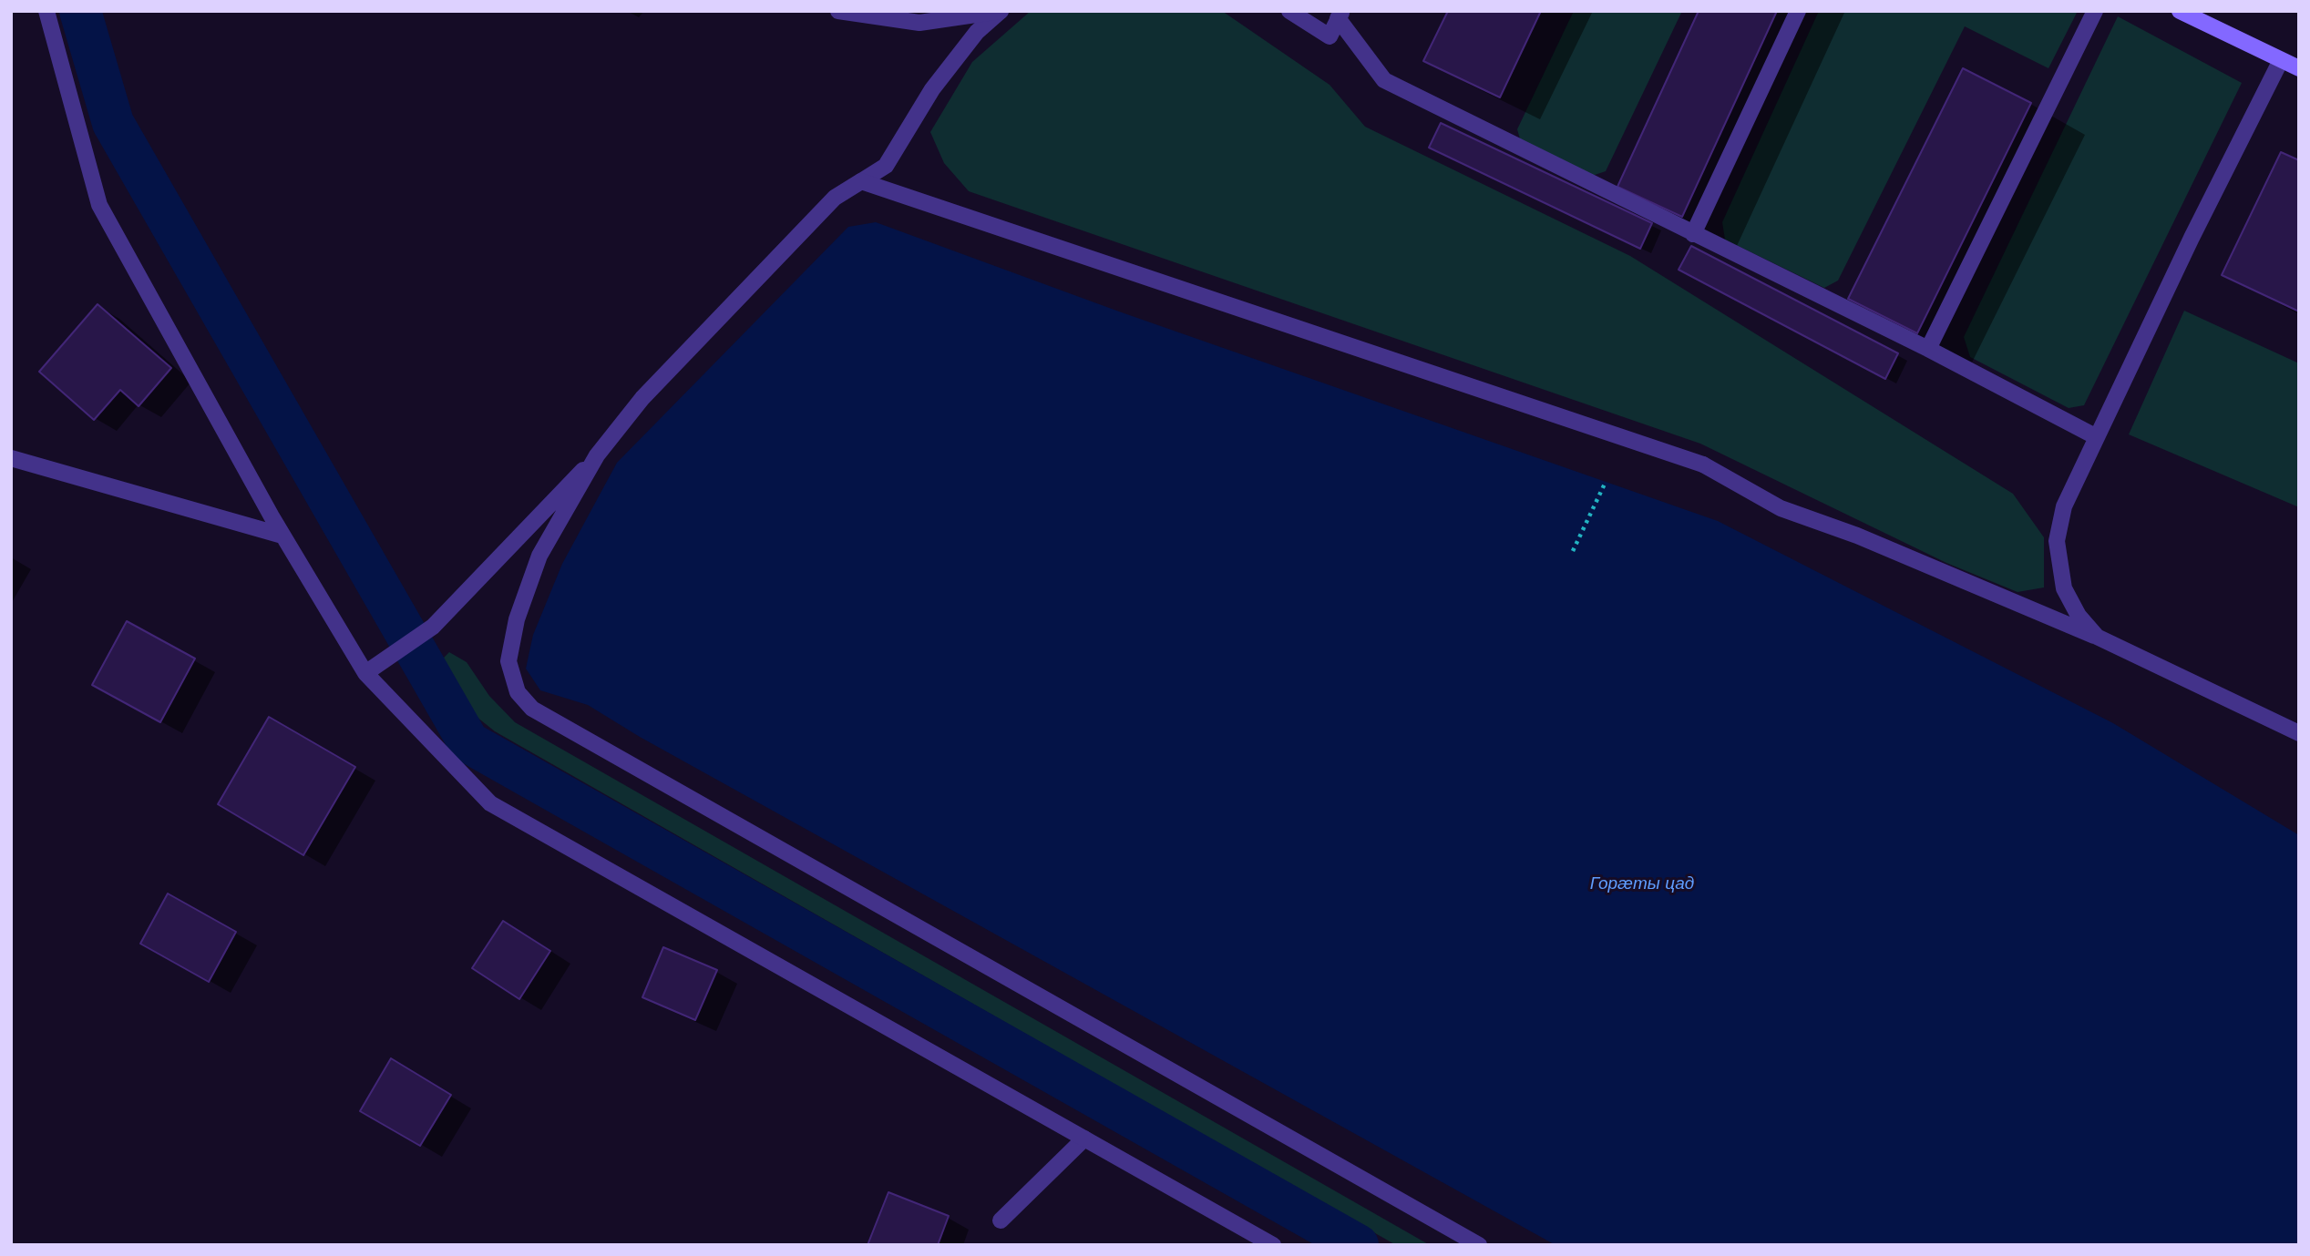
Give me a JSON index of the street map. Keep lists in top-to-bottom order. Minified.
{"water":["Горӕты цад"]}
